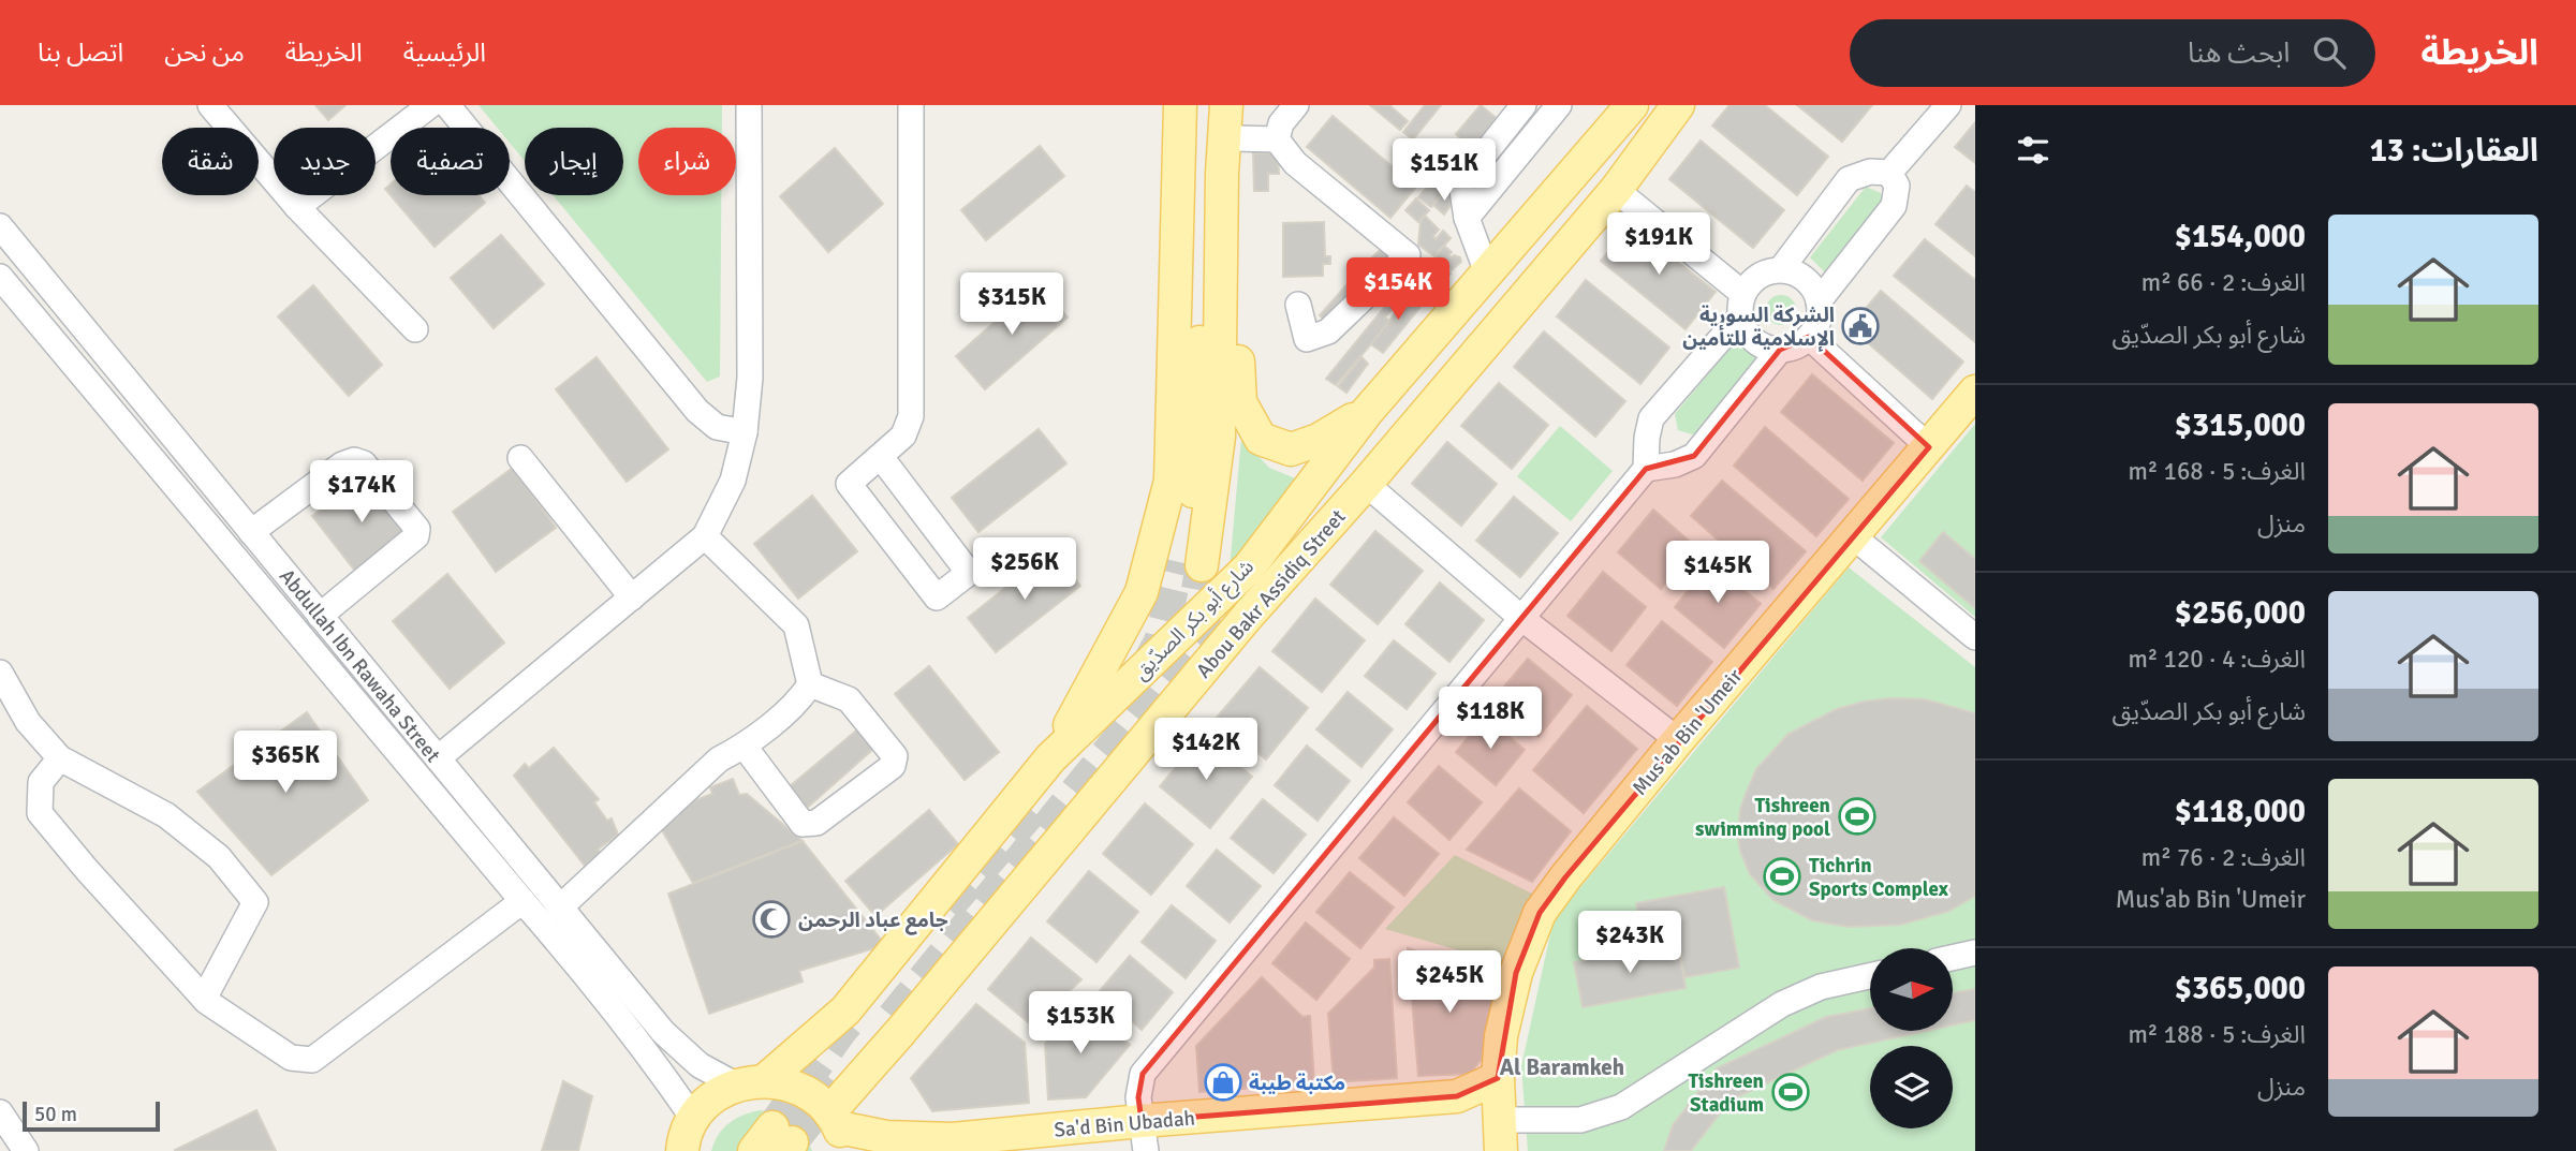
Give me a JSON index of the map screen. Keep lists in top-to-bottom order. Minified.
{"streets":{"main road":["Abou Bakr Assidiq Street","شارع أبو بكر الصدّيق","Mus'ab Bin 'Umeir","Sa'd Bin Ubadah"],"street":["Abdullah Ibn Rawaha Street"]},"crossings":[["Abou Bakr Assidiq Street","Sa'd Bin Ubadah"],["شارع أبو بكر الصدّيق","Abdullah Ibn Rawaha Street"],["Mus'ab Bin 'Umeir","Sa'd Bin Ubadah"]],"districts":["Al Baramkeh"],"places":{"public building":["الشركة السورية الإسلامية للتأمين"],"sports":["Tishreen swimming pool","Tichrin Sports Complex","Tishreen Stadium"],"mosque":["جامع عباد الرحمن"],"shop":["مكتبة طيبة"]},"scale_bar":"50 m","north":"right","page":{"header":"الخريطة","search":"ابحث هنا","nav":["الرئيسية","الخريطة","من نحن","اتصل بنا"],"heading":"العقارات: 13","chip":["شراء","إيجار","تصفية","جديد","شقة"],"price":["$151K","$191K","$154K","$315K","$174K","$256K","$145K","$118K","$142K","$365K","$243K","$245K","$153K"],"list":[{"name":"$154,000","note":"الغرف: 2 · 66 m² · شارع أبو بكر الصدّيق"},{"name":"$315,000","note":"الغرف: 5 · 168 m² · منزل"},{"name":"$256,000","note":"الغرف: 4 · 120 m² · شارع أبو بكر الصدّيق"},{"name":"$118,000","note":"الغرف: 2 · 76 m² · Mus'ab Bin 'Umeir"},{"name":"$365,000","note":"الغرف: 5 · 188 m² · منزل"}],"scale":"50 m"}}
